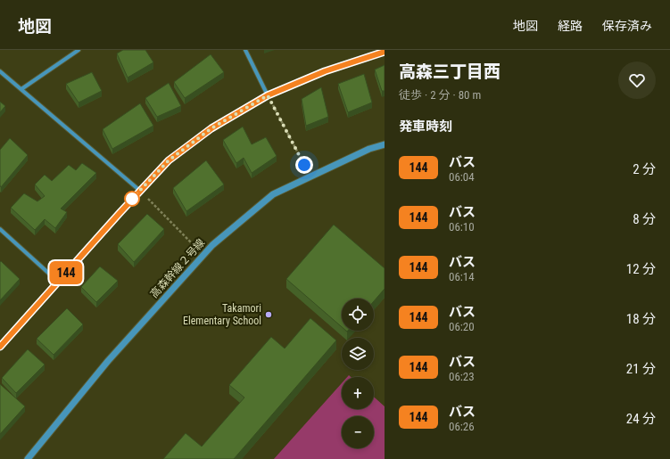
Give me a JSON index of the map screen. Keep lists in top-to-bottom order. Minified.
{"streets":{"street":["高森幹線２号線"]},"places":["Takamori Elementary School"],"lines":["bus line 144"],"page":{"header":"地図","nav":["地図","経路","保存済み"],"on_map":"144","heading":[["高森三丁目西","徒歩 · 2 分 · 80 m"],"発車時刻"],"list":[{"mark":"144","name":"バス","note":"06:04","value":"2 分"},{"mark":"144","name":"バス","note":"06:10","value":"8 分"},{"mark":"144","name":"バス","note":"06:14","value":"12 分"},{"mark":"144","name":"バス","note":"06:20","value":"18 分"},{"mark":"144","name":"バス","note":"06:23","value":"21 分"},{"mark":"144","name":"バス","note":"06:26","value":"24 分"}],"map_buttons":["+","−"]}}
